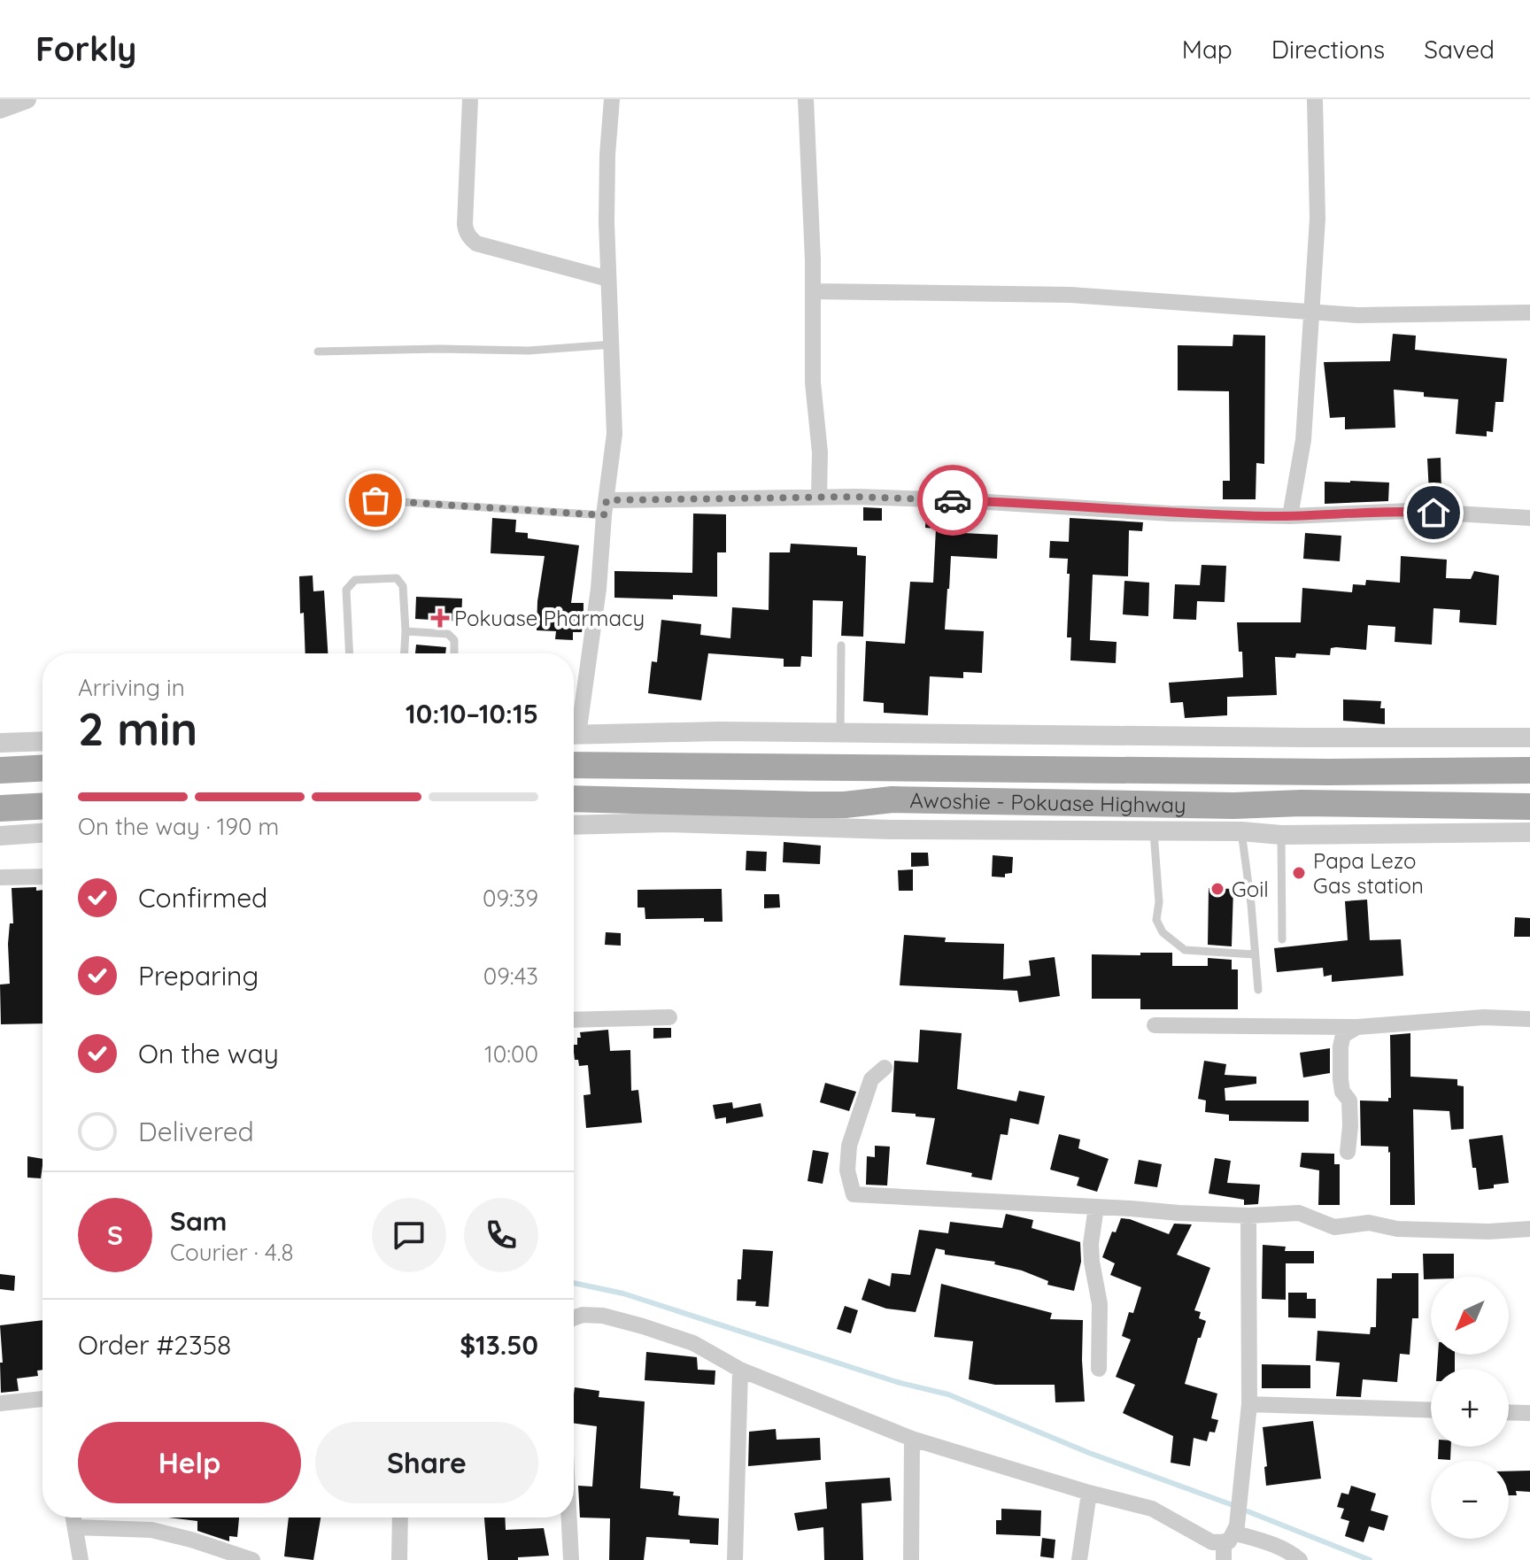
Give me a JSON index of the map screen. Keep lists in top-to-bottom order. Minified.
{"streets":{"main road":["Awoshie - Pokuase Highway"]},"places":{"health":["Pokuase Pharmacy"],"other":["Papa Lezo Gas station","Goil"]},"north":"bottom left","page":{"header":"Forkly","nav":["Map","Directions","Saved"],"heading":["2 min","Arriving in","10:10–10:15"],"panel":["Sam","Courier · 4.8","Order #2358","$13.50"],"bar":"On the way · 190 m","list":[["Confirmed","09:39"],["Preparing","09:43"],["On the way","10:00"],"Delivered"],"round":"S","map_buttons":["+","−"],"buttons":["Help","Share"]}}
